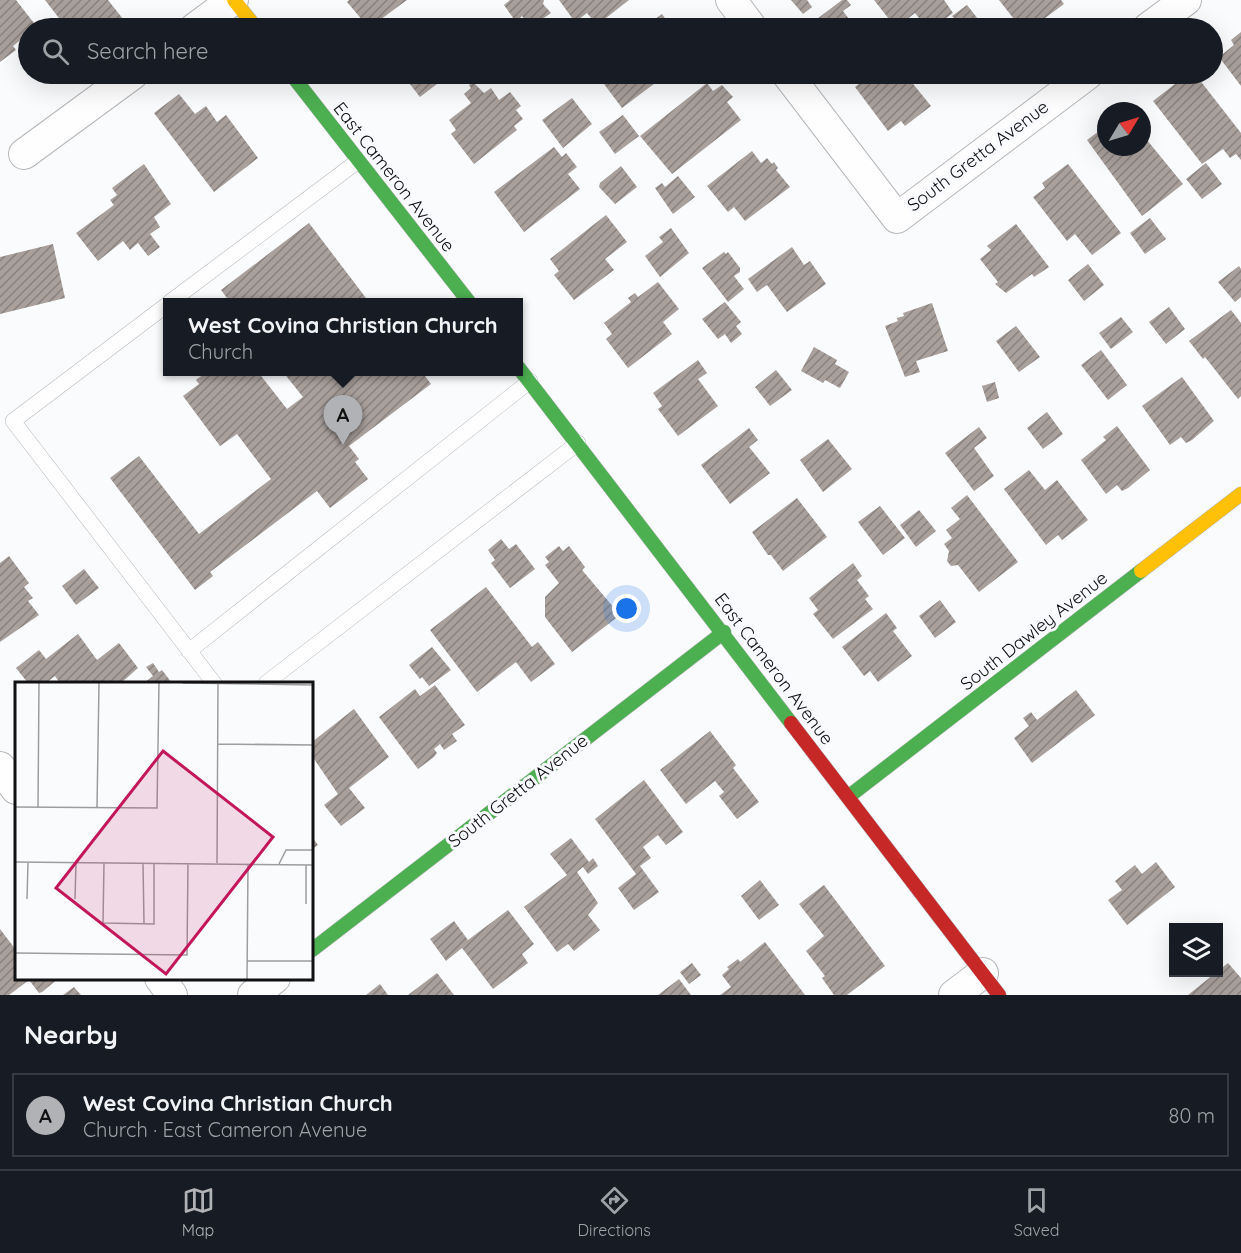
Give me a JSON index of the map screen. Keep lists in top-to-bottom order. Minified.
{"streets":{"main road":["South Gretta Avenue","East Cameron Avenue","South Dawley Avenue"]},"crossings":[["South Gretta Avenue","East Cameron Avenue"],["East Cameron Avenue","South Dawley Avenue"]],"north":"top right","page":{"search":"Search here","popup":["West Covina Christian Church","Church"],"pins":"A","heading":"Nearby","list":[{"mark":"A","name":"West Covina Christian Church","note":"Church · East Cameron Avenue","value":"80 m"}],"nav":["Map","Directions","Saved"]}}
